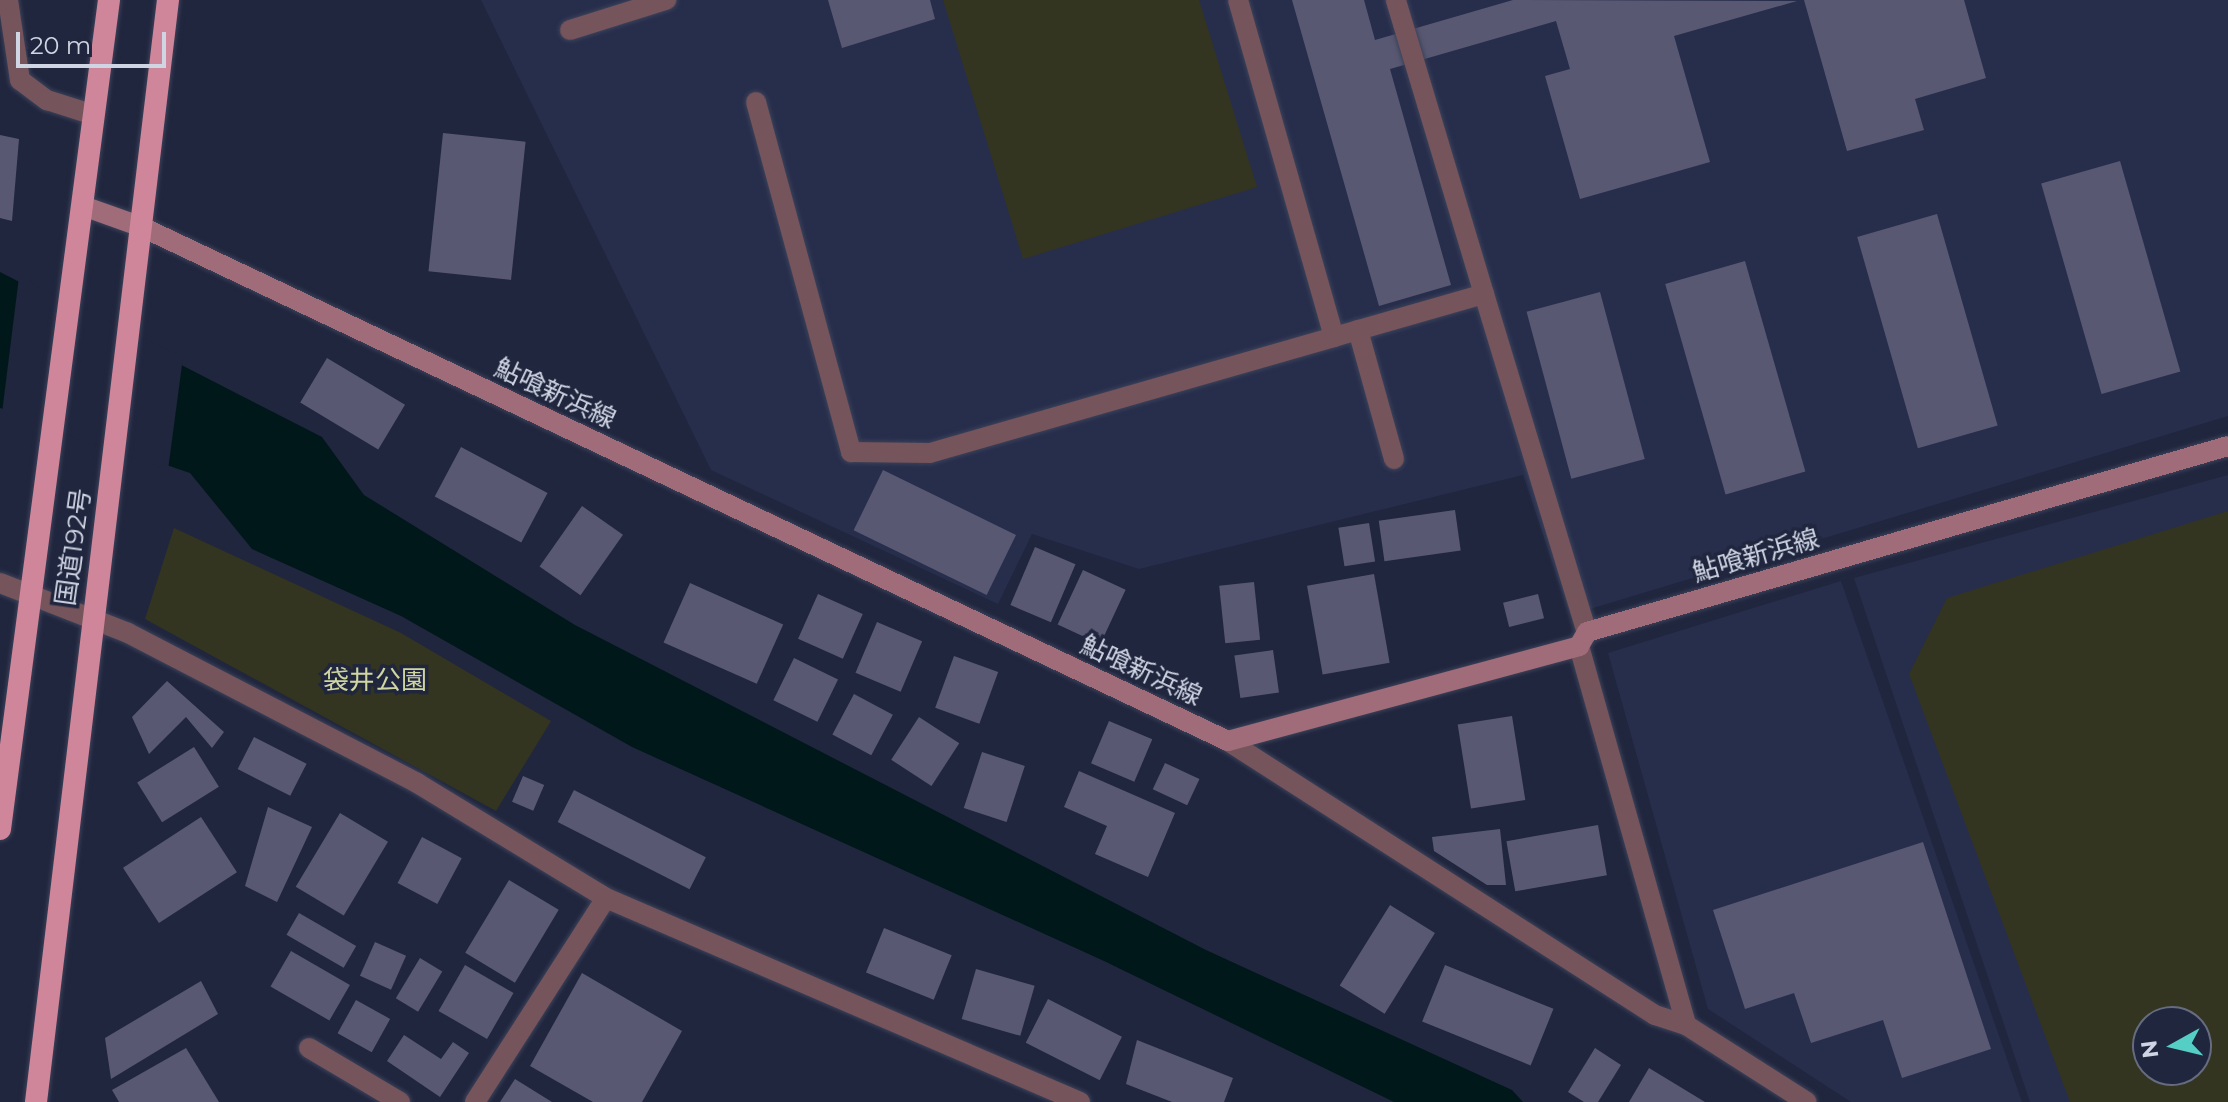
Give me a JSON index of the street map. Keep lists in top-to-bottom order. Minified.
{"streets":{"highway":["国道192号"],"main road":["鮎喰新浜線"]},"crossings":[["鮎喰新浜線","国道192号"]],"parks":["袋井公園"],"scale_bar":"20 m","north":"left"}
